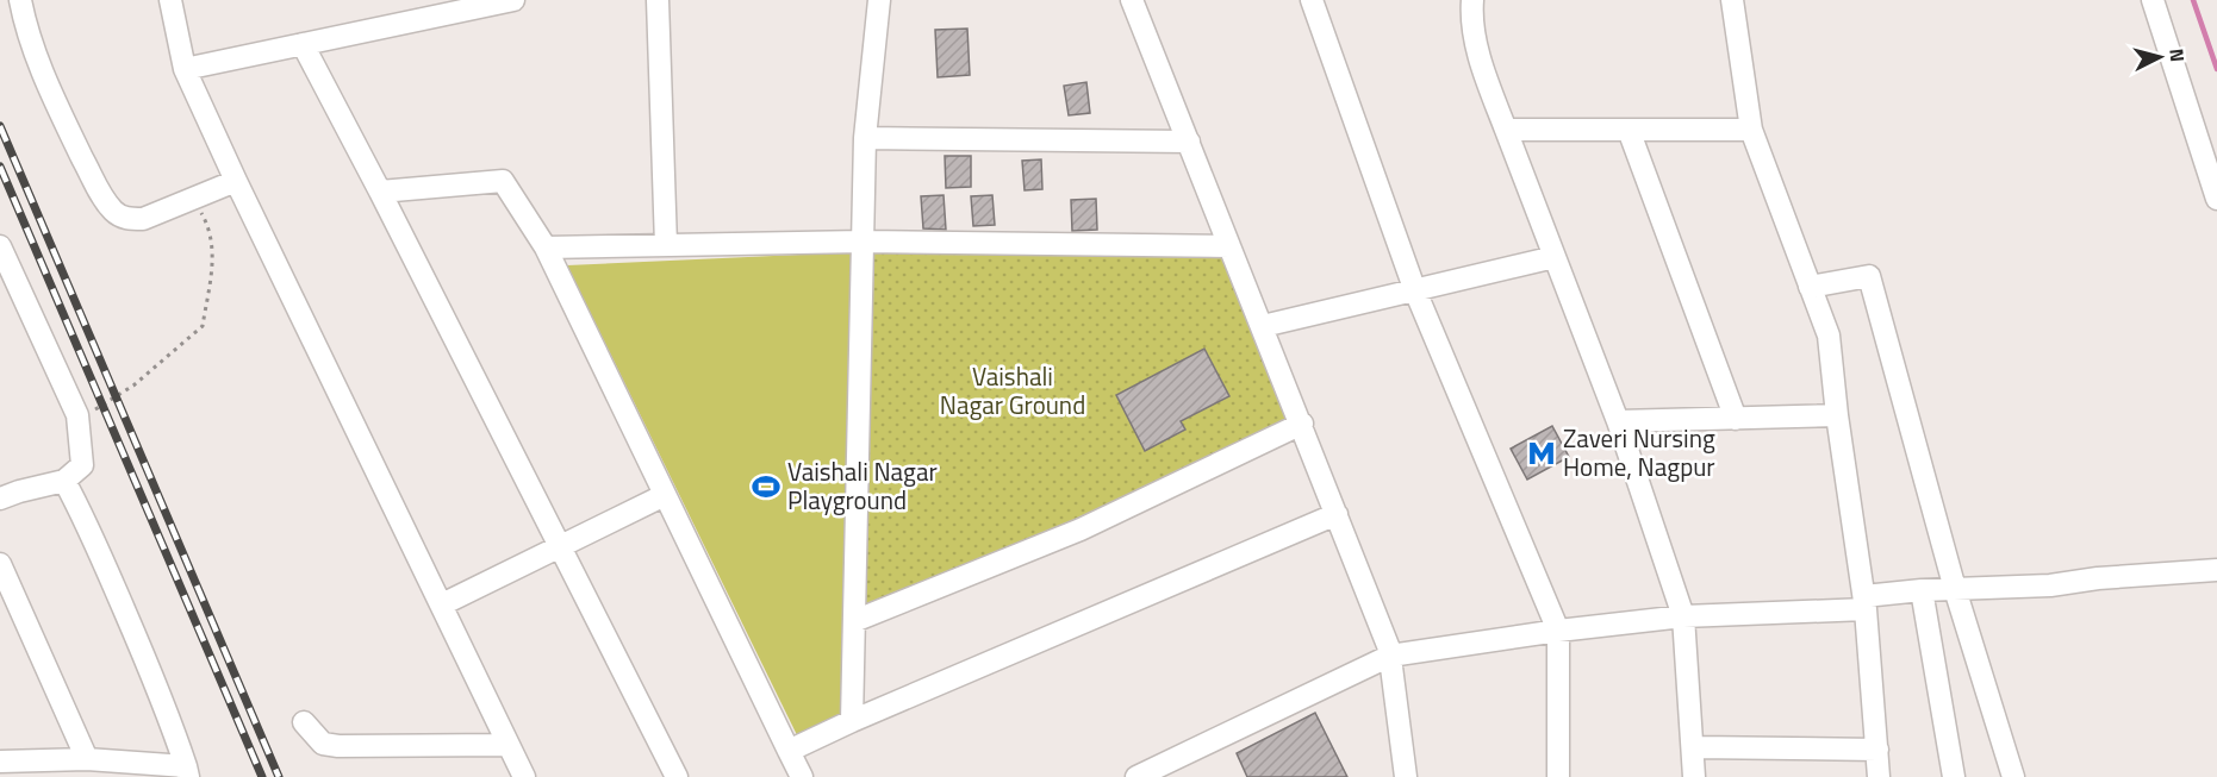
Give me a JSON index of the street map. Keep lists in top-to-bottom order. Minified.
{"parks":["Vaishali Nagar Ground"],"places":{"metro station":["Zaveri Nursing Home, Nagpur"],"sports":["Vaishali Nagar Playground"]},"north":"right"}
